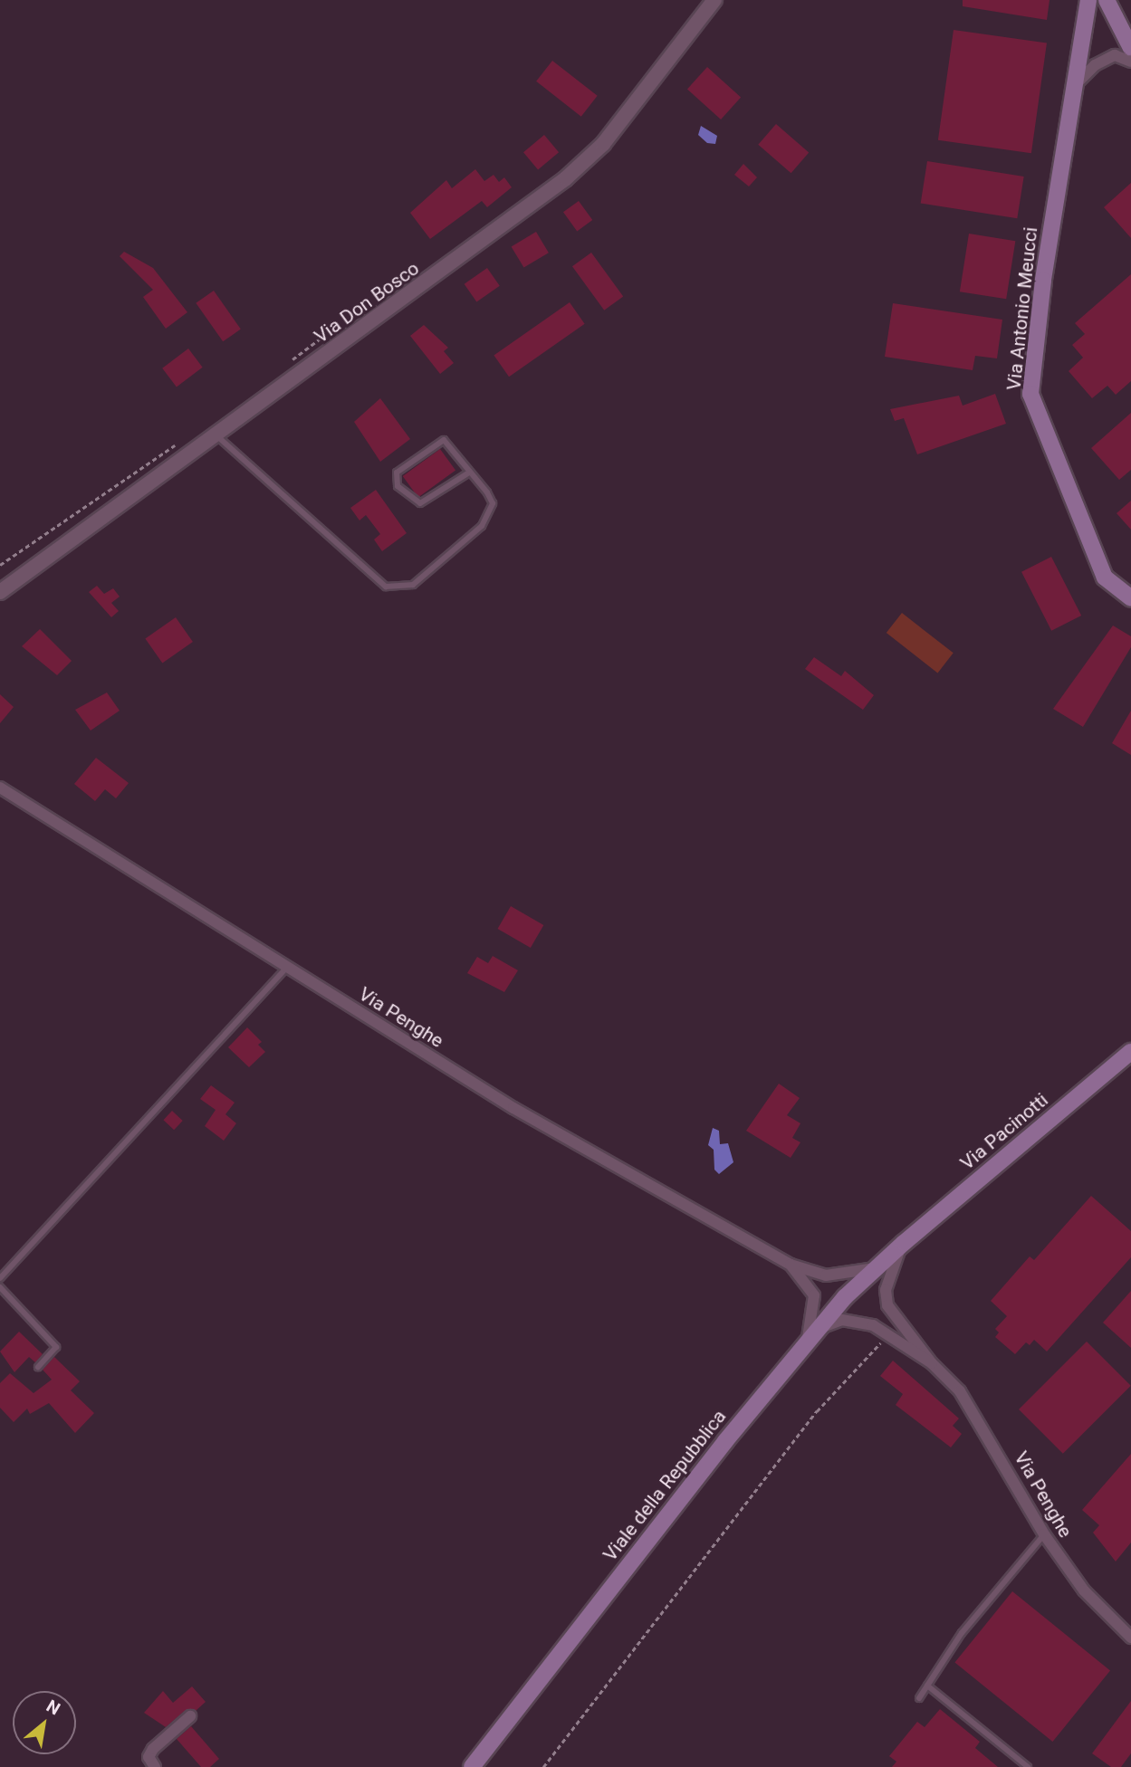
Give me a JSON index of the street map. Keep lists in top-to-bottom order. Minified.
{"streets":{"main road":["Via Antonio Meucci","Via Pacinotti","Viale della Repubblica"],"street":["Via Don Bosco","Via Penghe"]},"crossings":[["Via Penghe","Via Pacinotti"],["Via Penghe","Viale della Repubblica"],["Via Pacinotti","Viale della Repubblica"]],"north":"top right"}
